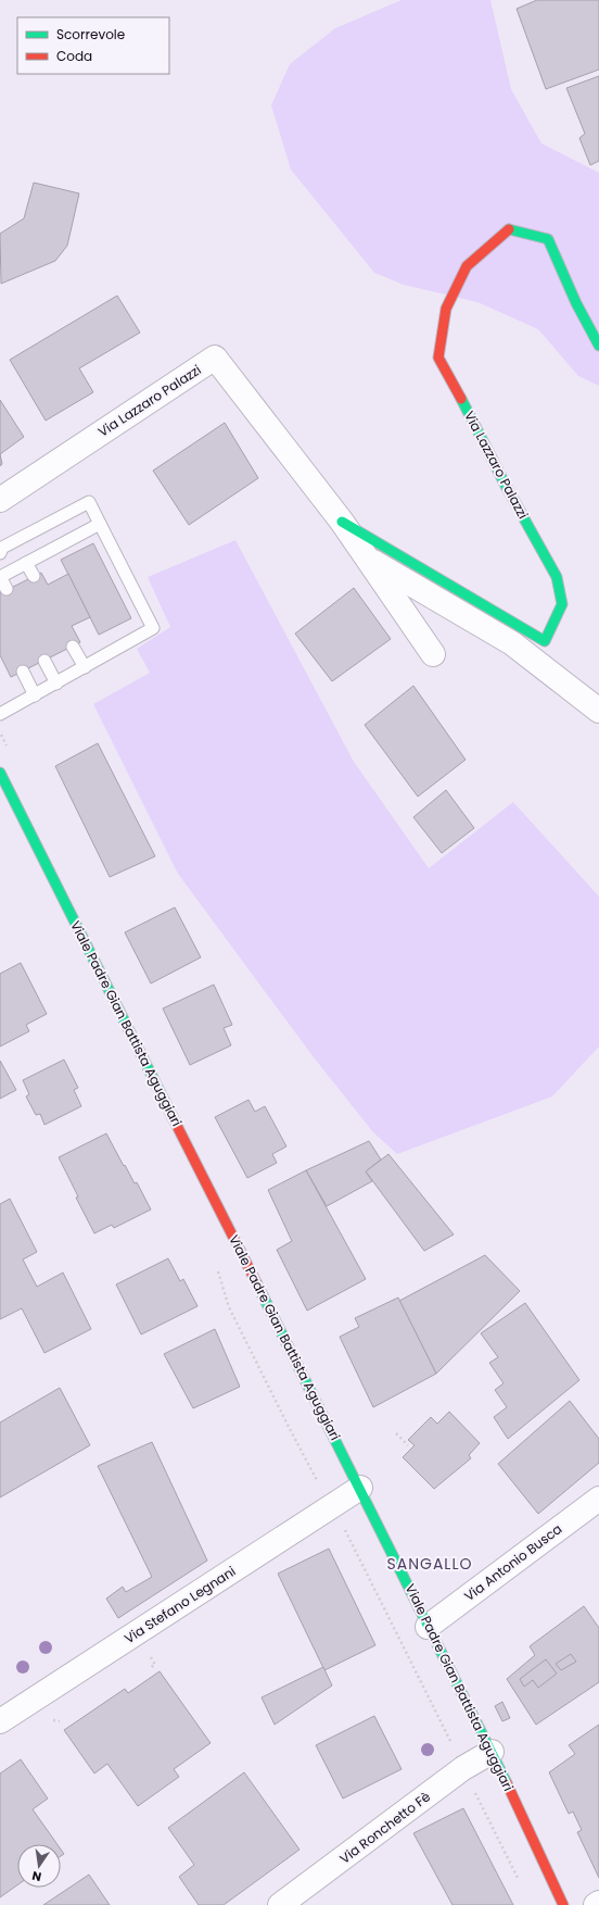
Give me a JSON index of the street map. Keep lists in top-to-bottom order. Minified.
{"streets":{"main road":["Via Lazzaro Palazzi","Viale Padre Gian Battista Aguggiari"],"street":["Via Antonio Busca","Via Stefano Legnani","Via Ronchetto Fè"]},"crossings":[["Viale Padre Gian Battista Aguggiari","Via Antonio Busca"],["Viale Padre Gian Battista Aguggiari","Via Stefano Legnani"],["Viale Padre Gian Battista Aguggiari","Via Ronchetto Fè"]],"districts":["SANGALLO"],"legend":["Scorrevole","Coda"],"north":"bottom"}
